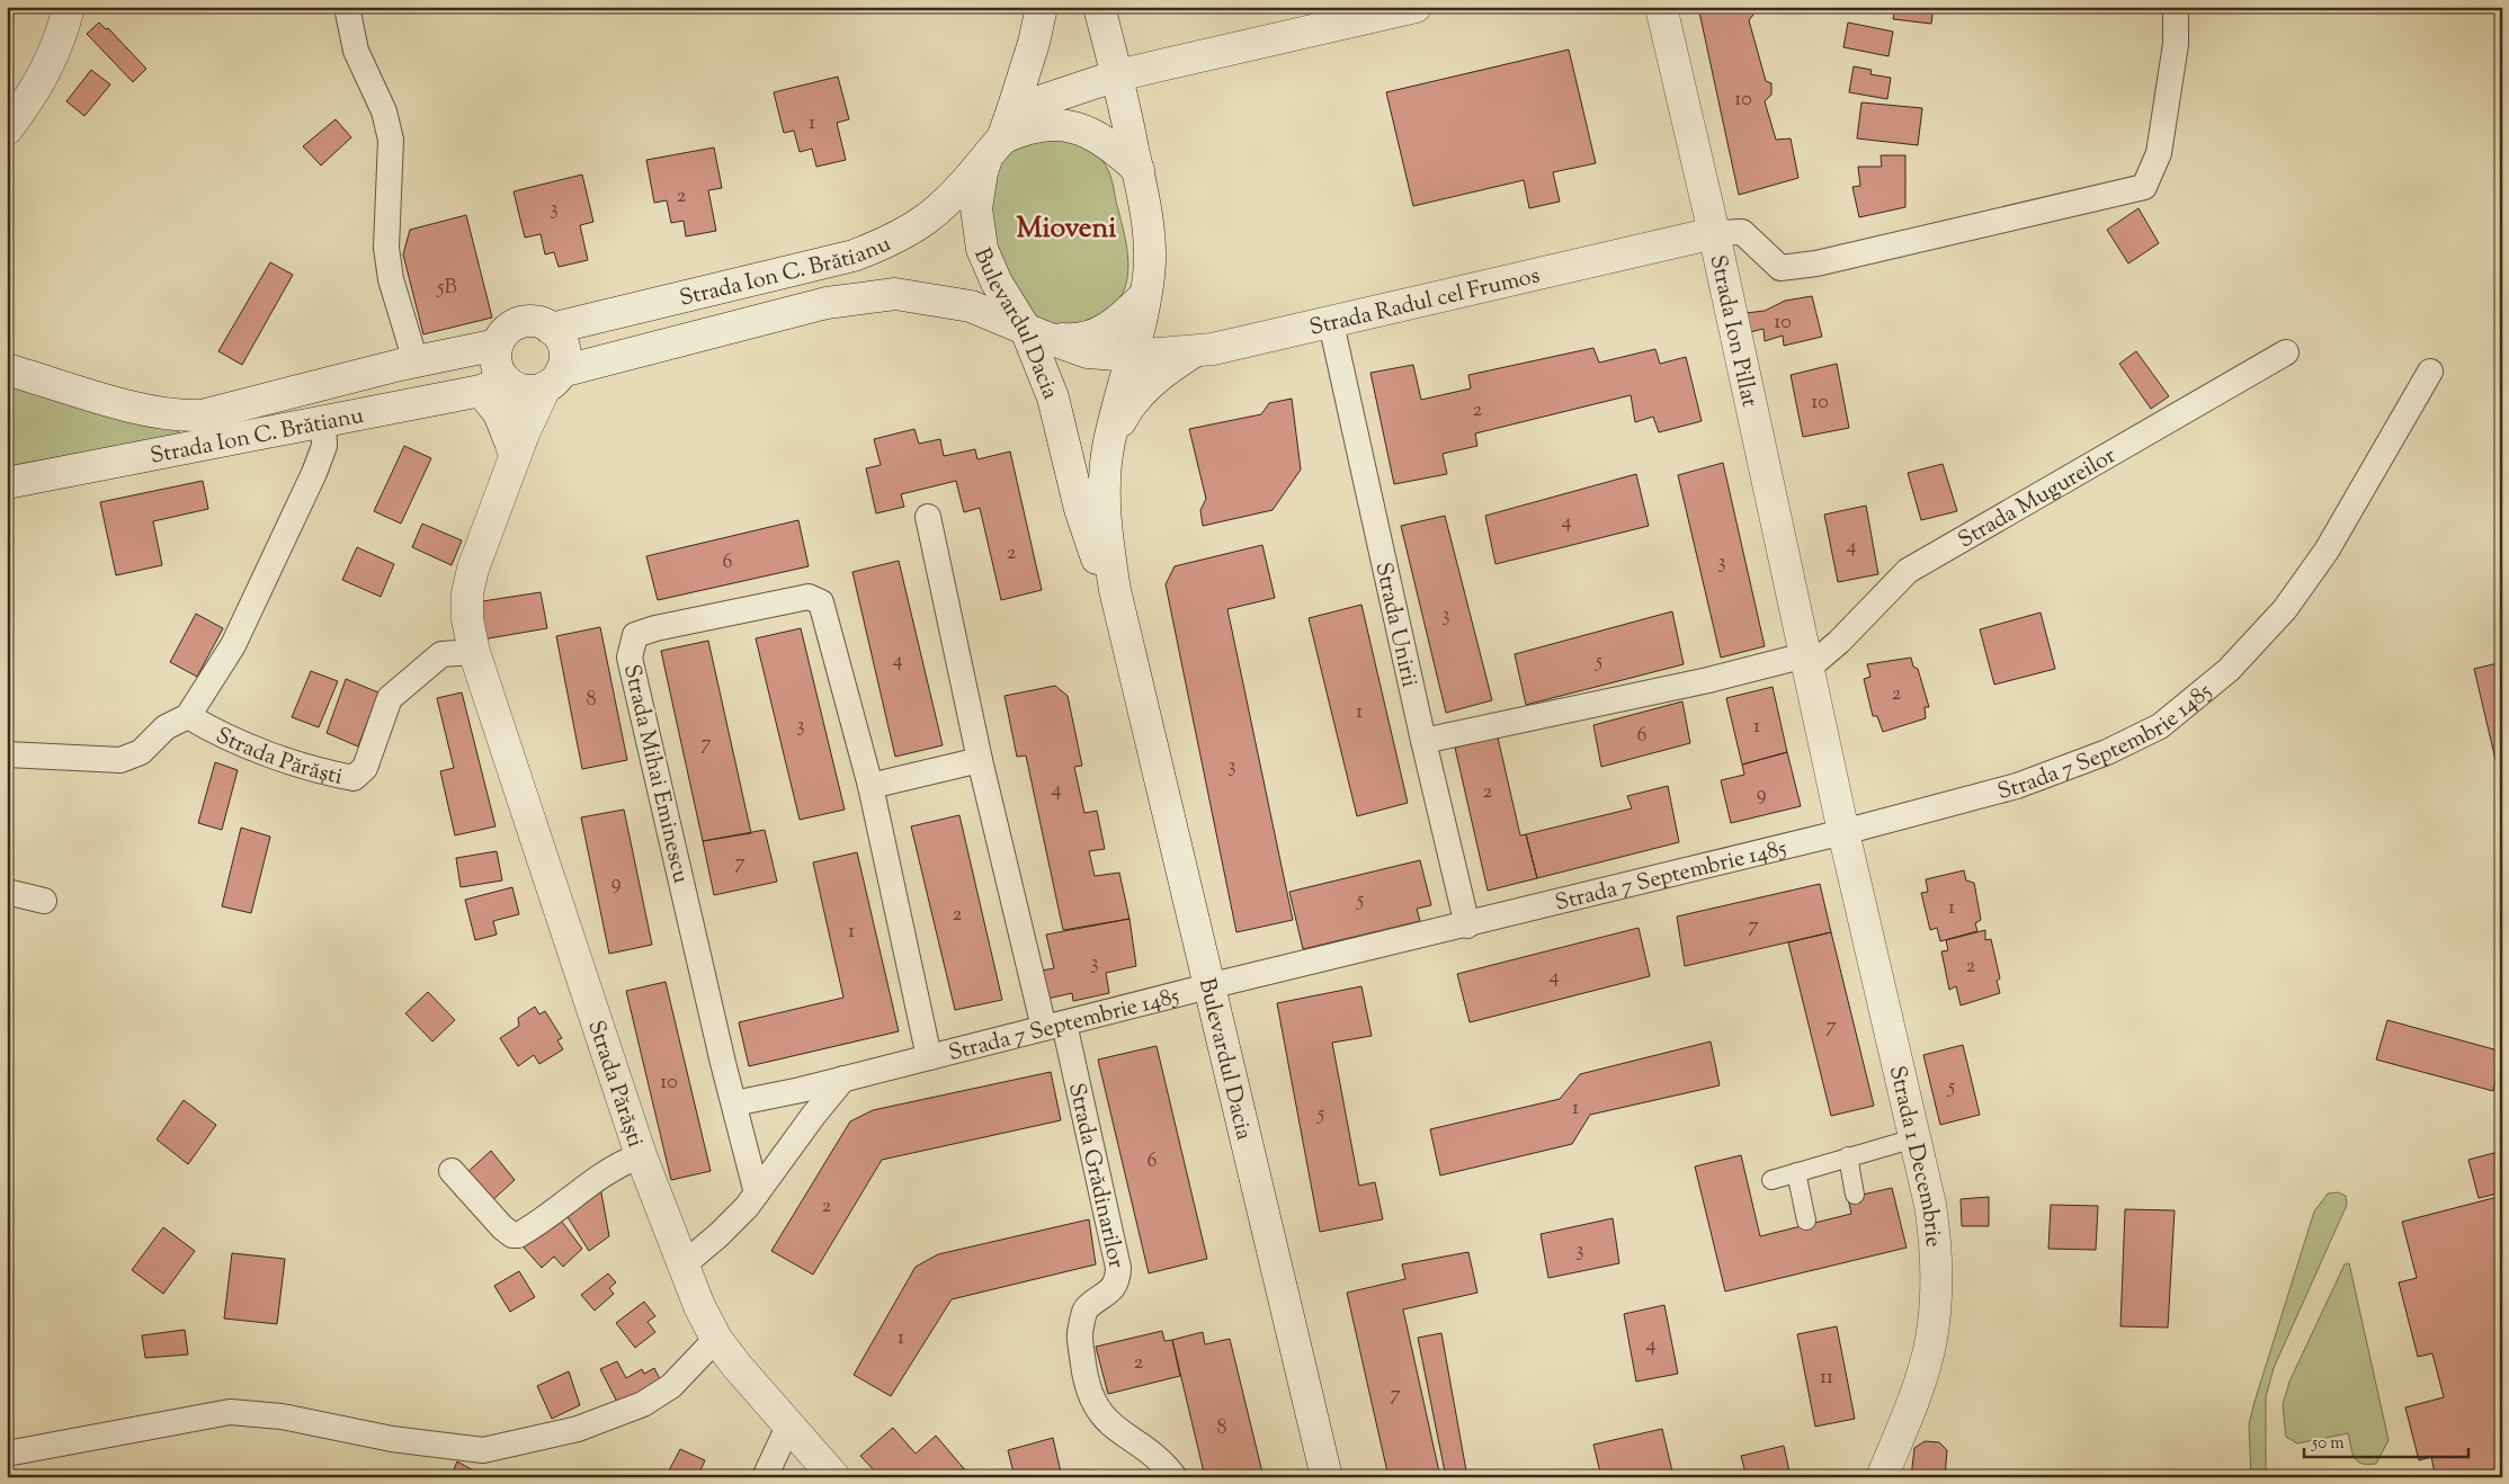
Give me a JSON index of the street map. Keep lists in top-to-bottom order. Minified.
{"streets":{"main road":["Strada Ion C. Brătianu","Strada Radul cel Frumos","Bulevardul Dacia","Strada Ion Pillat","Strada Părăști","Strada 1 Decembrie"],"street":["Strada Mugureilor","Strada Unirii","Strada 7 Septembrie 1485","Strada Mihai Eminescu","Strada Grădinarilor"]},"crossings":[["Strada Ion C. Brătianu","Strada Radul cel Frumos"],["Strada Ion C. Brătianu","Bulevardul Dacia"],["Strada Ion C. Brătianu","Strada Părăști"],["Strada Radul cel Frumos","Bulevardul Dacia"],["Strada Radul cel Frumos","Strada Ion Pillat"],["Strada Radul cel Frumos","Strada Unirii"],["Bulevardul Dacia","Strada 7 Septembrie 1485"],["Strada Ion Pillat","Strada Mugureilor"],["Strada Ion Pillat","Strada 7 Septembrie 1485"],["Strada Ion Pillat","Strada 1 Decembrie"],["Strada Unirii","Strada 7 Septembrie 1485"],["Strada 7 Septembrie 1485","Strada Mihai Eminescu"],["Strada 7 Septembrie 1485","Strada 1 Decembrie"],["Strada 7 Septembrie 1485","Strada Grădinarilor"]],"districts":["Mioveni"],"house_numbers":["10","1","2","3","5B","10","10","2","4","4","2","6","3","3","4","5","2","8","1","3","1","6","7","3","4","2","9","7","9","5","1","2","7","1","3","2","4","7","10","5","1","5","6","2","3","1","4","2","11","7","8"],"scale_bar":"50 m"}
